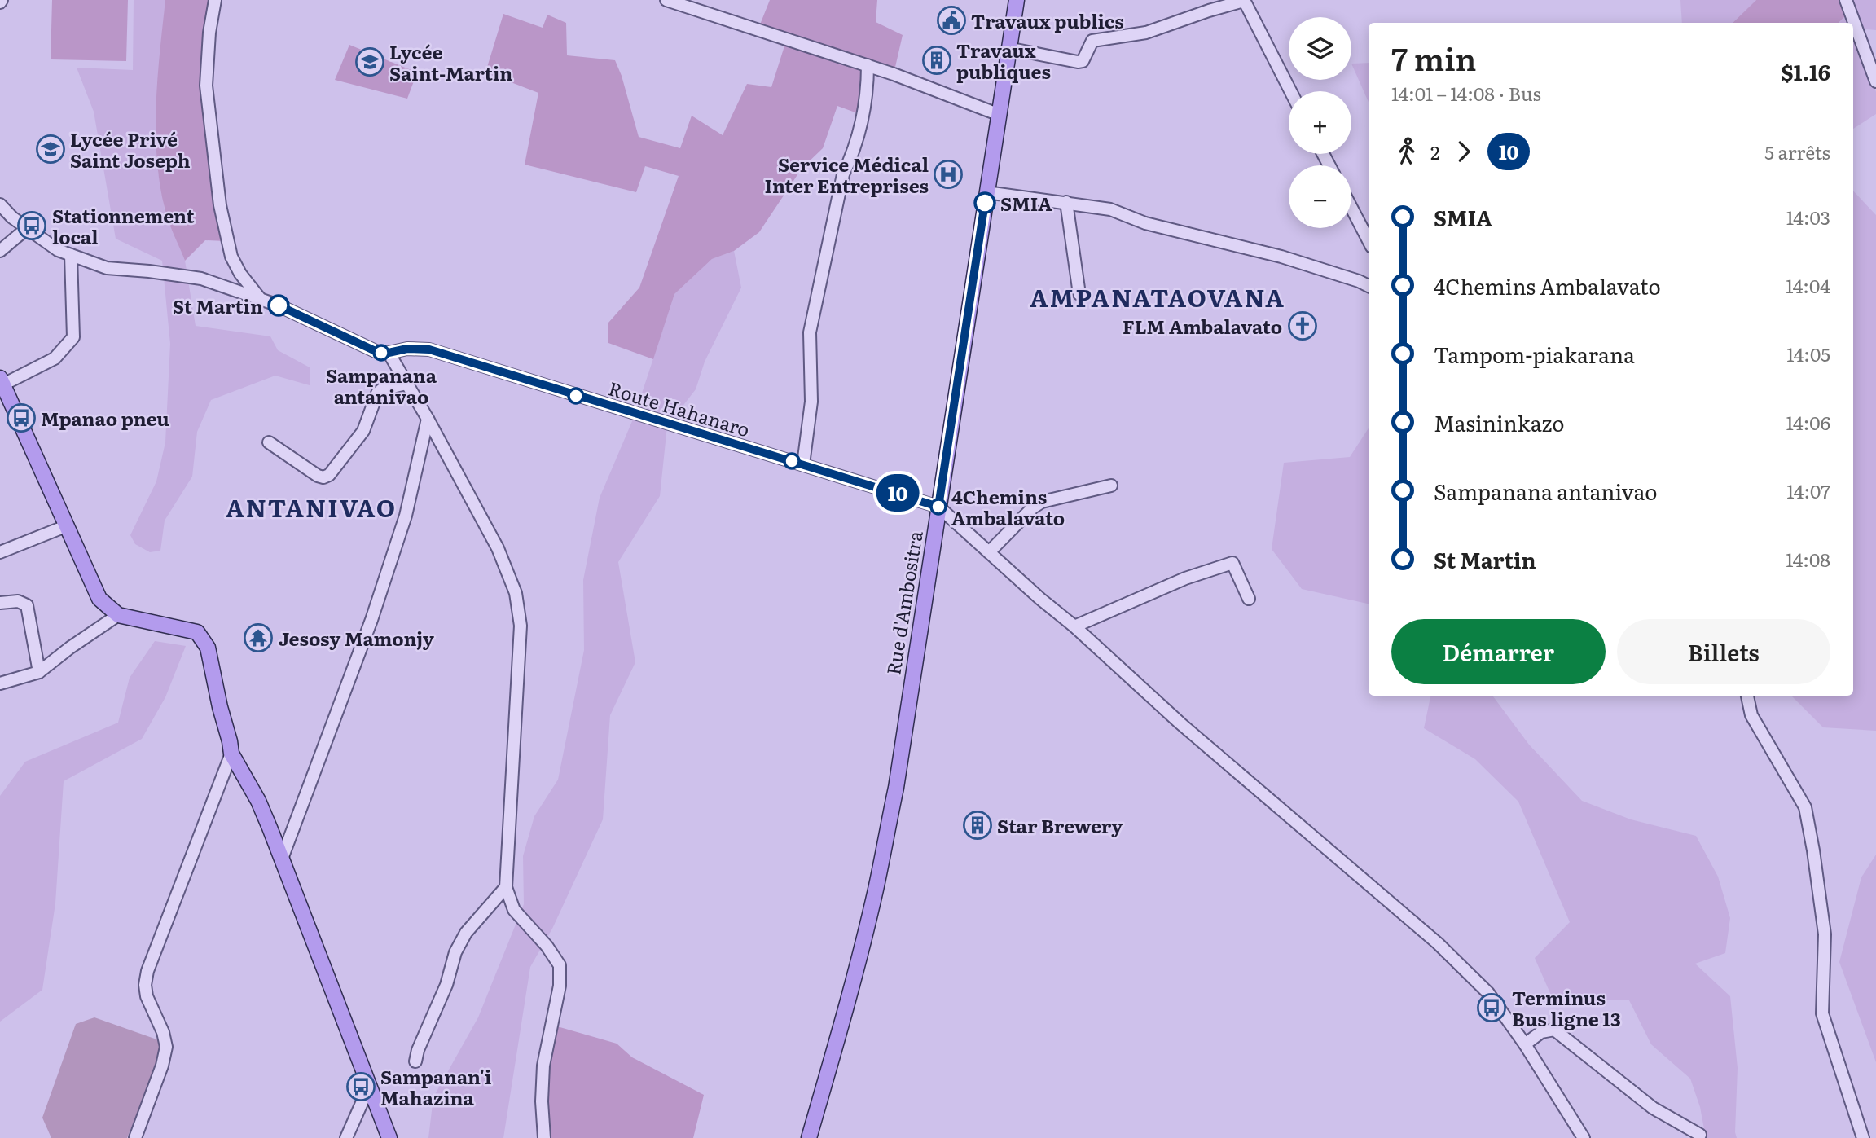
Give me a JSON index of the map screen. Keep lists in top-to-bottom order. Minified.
{"streets":{"main road":["Rue d'Ambositra"],"street":["Route Hahanaro"]},"crossings":[["Route Hahanaro","Rue d'Ambositra"]],"districts":["AMPANATAOVANA","ANTANIVAO"],"places":{"public building":["Travaux publics"],"building":["Travaux publiques","Star Brewery"],"school or university":["Lycée Saint-Martin","Lycée Privé Saint Joseph"],"hospital":["Service Médical Inter Entreprises"],"other":["SMIA","St Martin","Sampanana antanivao","4Chemins Ambalavato"],"bus stop":["Stationnement local","Mpanao pneu","Terminus Bus ligne 13","Sampanan'i Mahazina"],"church":["FLM Ambalavato"],"temple":["Jesosy Mamonjy"]},"lines":["bus line 10"],"page":{"on_map":"10","map_buttons":["+","−"],"heading":["7 min","14:01 – 14:08 · Bus","$1.16"],"legs":["2","10","5 arrêts"],"list":[{"name":"SMIA","value":"14:03"},{"name":"4Chemins Ambalavato","value":"14:04"},{"name":"Tampom-piakarana","value":"14:05"},{"name":"Masininkazo","value":"14:06"},{"name":"Sampanana antanivao","value":"14:07"},{"name":"St Martin","value":"14:08"}],"buttons":["Démarrer","Billets"]}}
